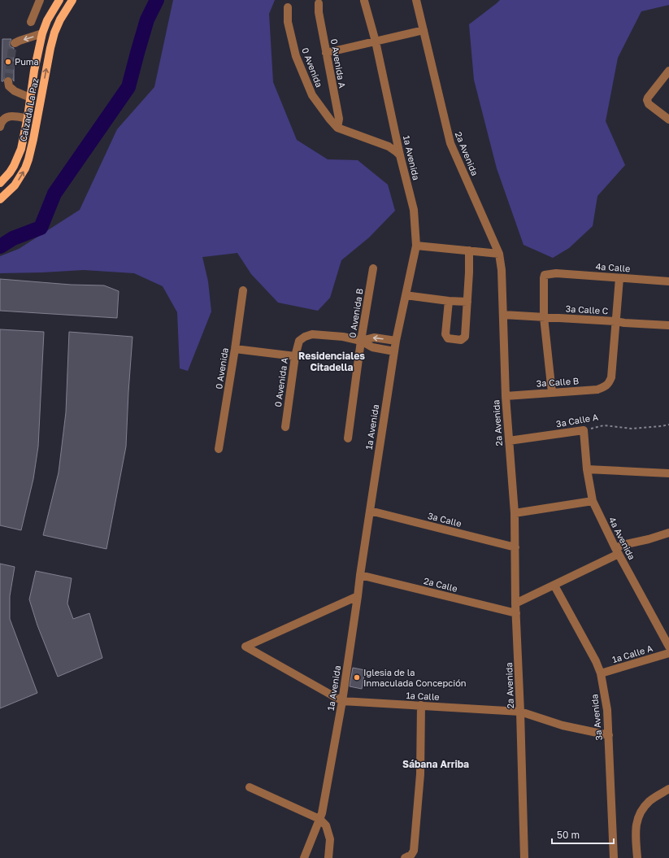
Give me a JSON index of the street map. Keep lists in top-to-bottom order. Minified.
{"streets":{"main road":["Calzada La Paz"],"street":["0 Avenida A","0 Avenida","2a Avenida","1a Avenida","4a Calle","3a Calle C","0 Avenida B","3a Calle B","3a Calle A","3a Calle","4a Avenida","2a Calle","1a Calle A","1a Calle","3a Avenida"]},"crossings":[["0 Avenida A","0 Avenida"],["0 Avenida A","0 Avenida B"],["2a Avenida","3a Calle C"],["2a Avenida","3a Calle B"],["2a Avenida","3a Calle A"],["2a Avenida","3a Calle"],["2a Avenida","2a Calle"],["2a Avenida","1a Calle"],["1a Avenida","3a Calle"],["1a Avenida","2a Calle"],["1a Avenida","1a Calle"],["4a Calle","3a Calle C"],["3a Calle C","3a Calle B"],["3a Calle A","4a Avenida"],["1a Calle A","3a Avenida"],["1a Calle","3a Avenida"]],"districts":["Residenciales Citadella","Sábana Arriba"],"places":["Puma","Iglesia de la Inmaculada Concepción"],"scale_bar":"50 m"}
